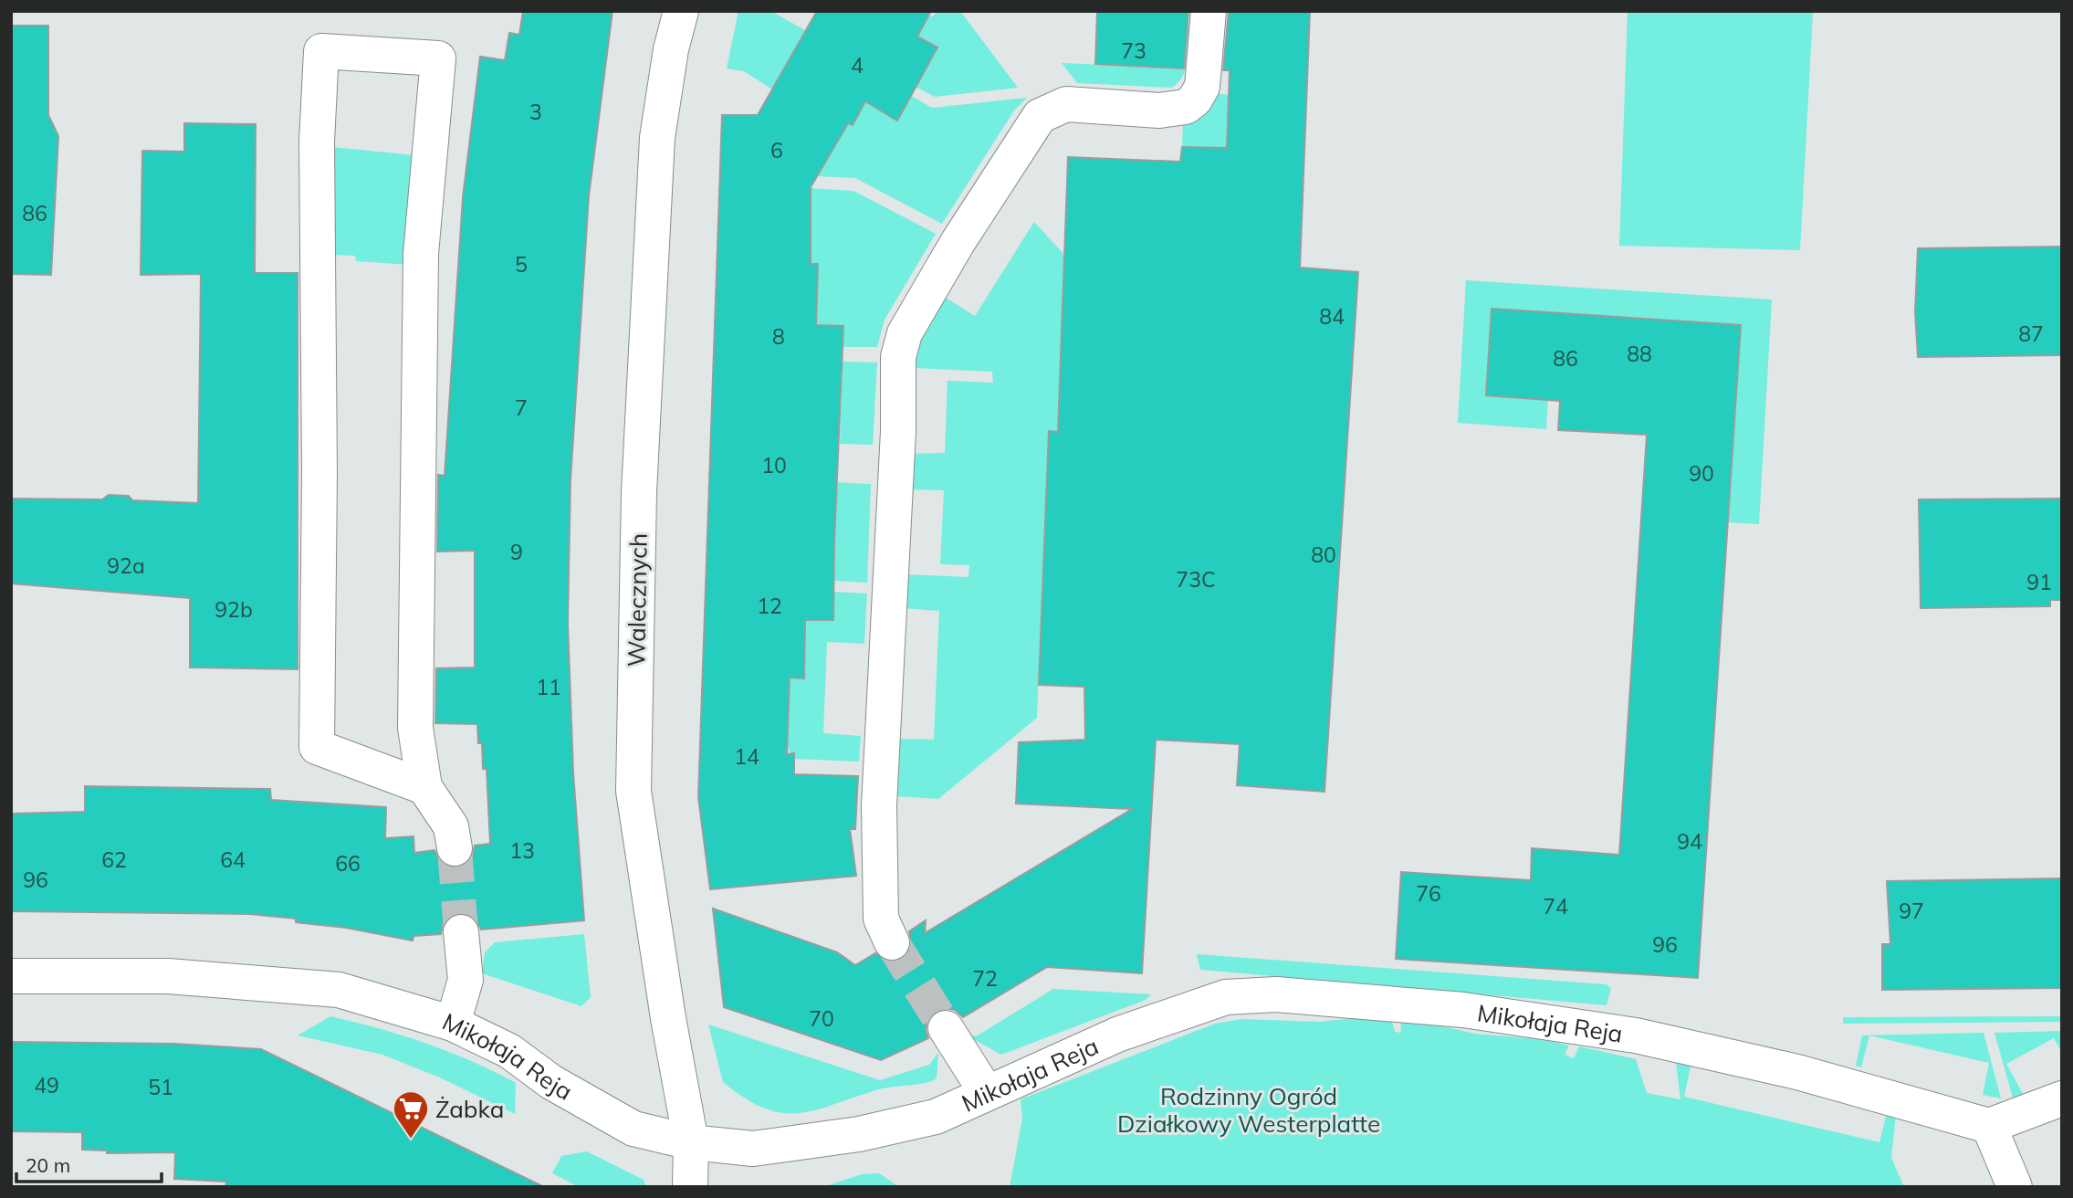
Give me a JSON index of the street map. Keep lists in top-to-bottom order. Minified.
{"streets":{"street":["Walecznych","Mikołaja Reja"]},"crossings":[["Walecznych","Mikołaja Reja"]],"parks":["Rodzinny Ogród Działkowy Westerplatte"],"places":{"supermarket":["Żabka"]},"house_numbers":["73","4","3","6","86","5","84","87","8","88","86","7","10","90","9","80","92a","73C","91","12","92b","11","14","94","13","62","64","66","96","76","74","97","96","72","70","49","51"],"scale_bar":"20 m"}
